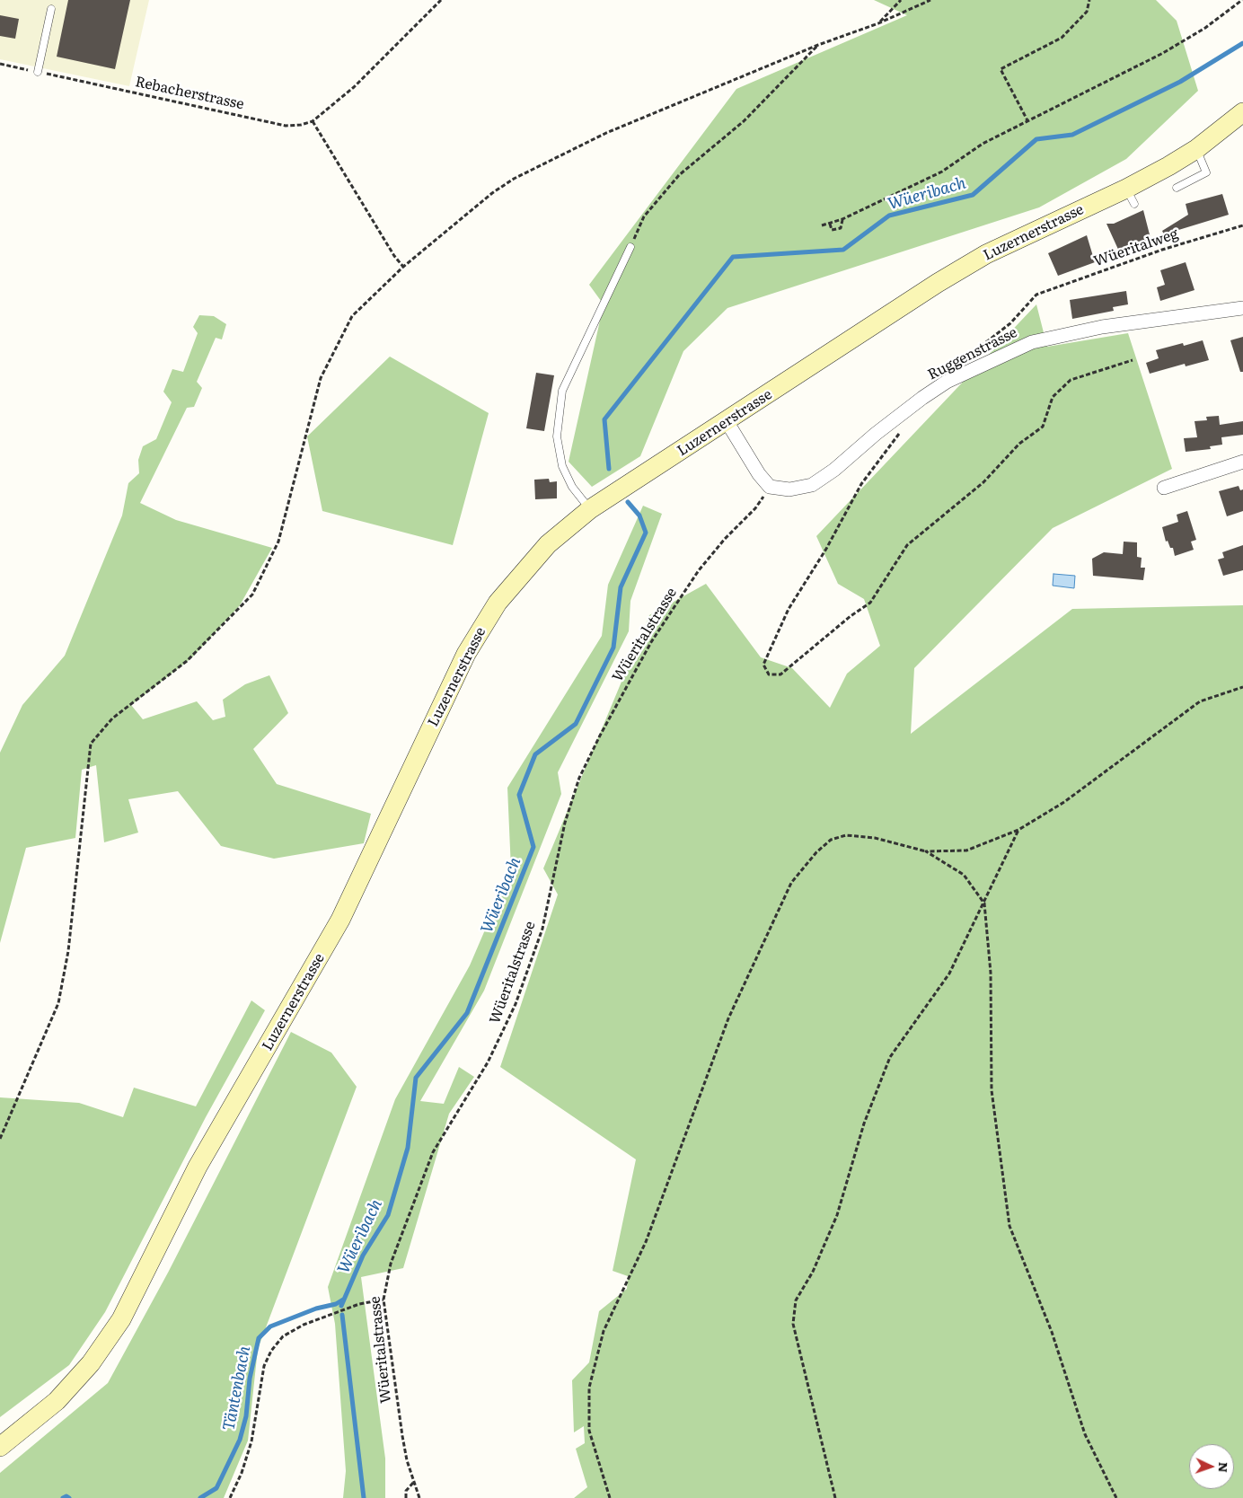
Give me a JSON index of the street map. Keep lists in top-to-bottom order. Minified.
{"streets":{"main road":["Luzernerstrasse"],"street":["Ruggenstrasse"],"path":["Rebacherstrasse","Wüeritalweg","Wüeritalstrasse"]},"crossings":[["Ruggenstrasse","Wüeritalstrasse"]],"water":["Wüeribach","Täntenbach"],"north":"right"}
